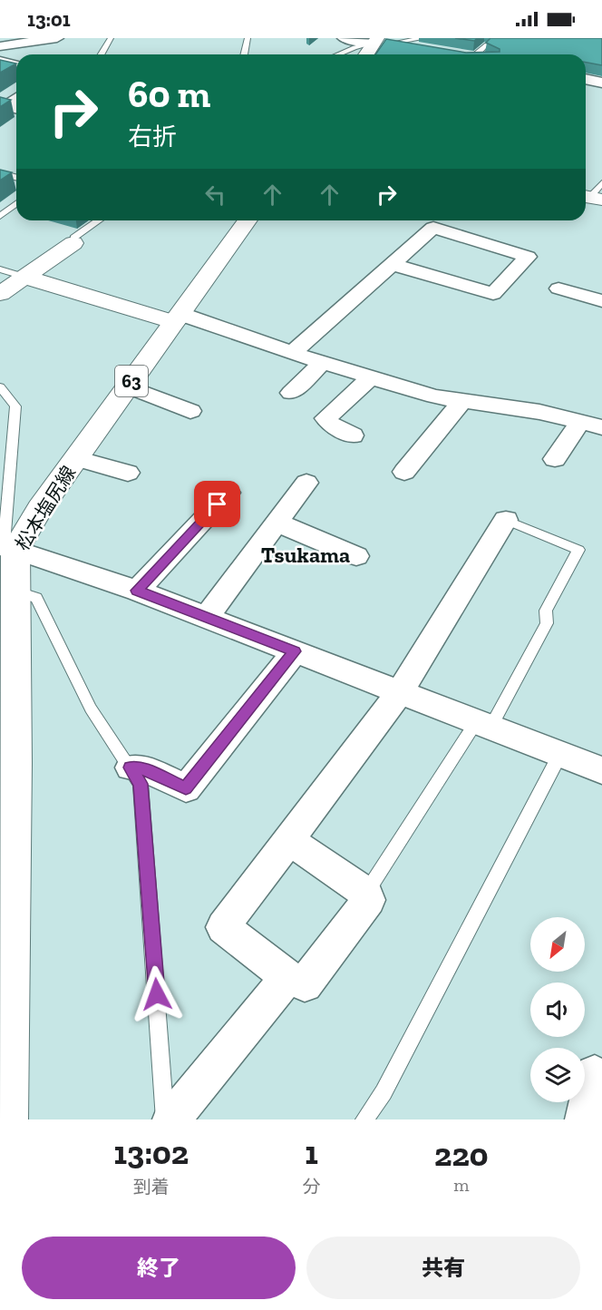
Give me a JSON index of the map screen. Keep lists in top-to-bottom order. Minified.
{"streets":{"main road":["63","松本塩尻線"]},"districts":["Tsukama"],"north":"bottom left","page":{"status":"13:01","turn":["60 m","右折"],"eta":["13:02","到着","1","分","220","m"],"buttons":["終了","共有"]}}
